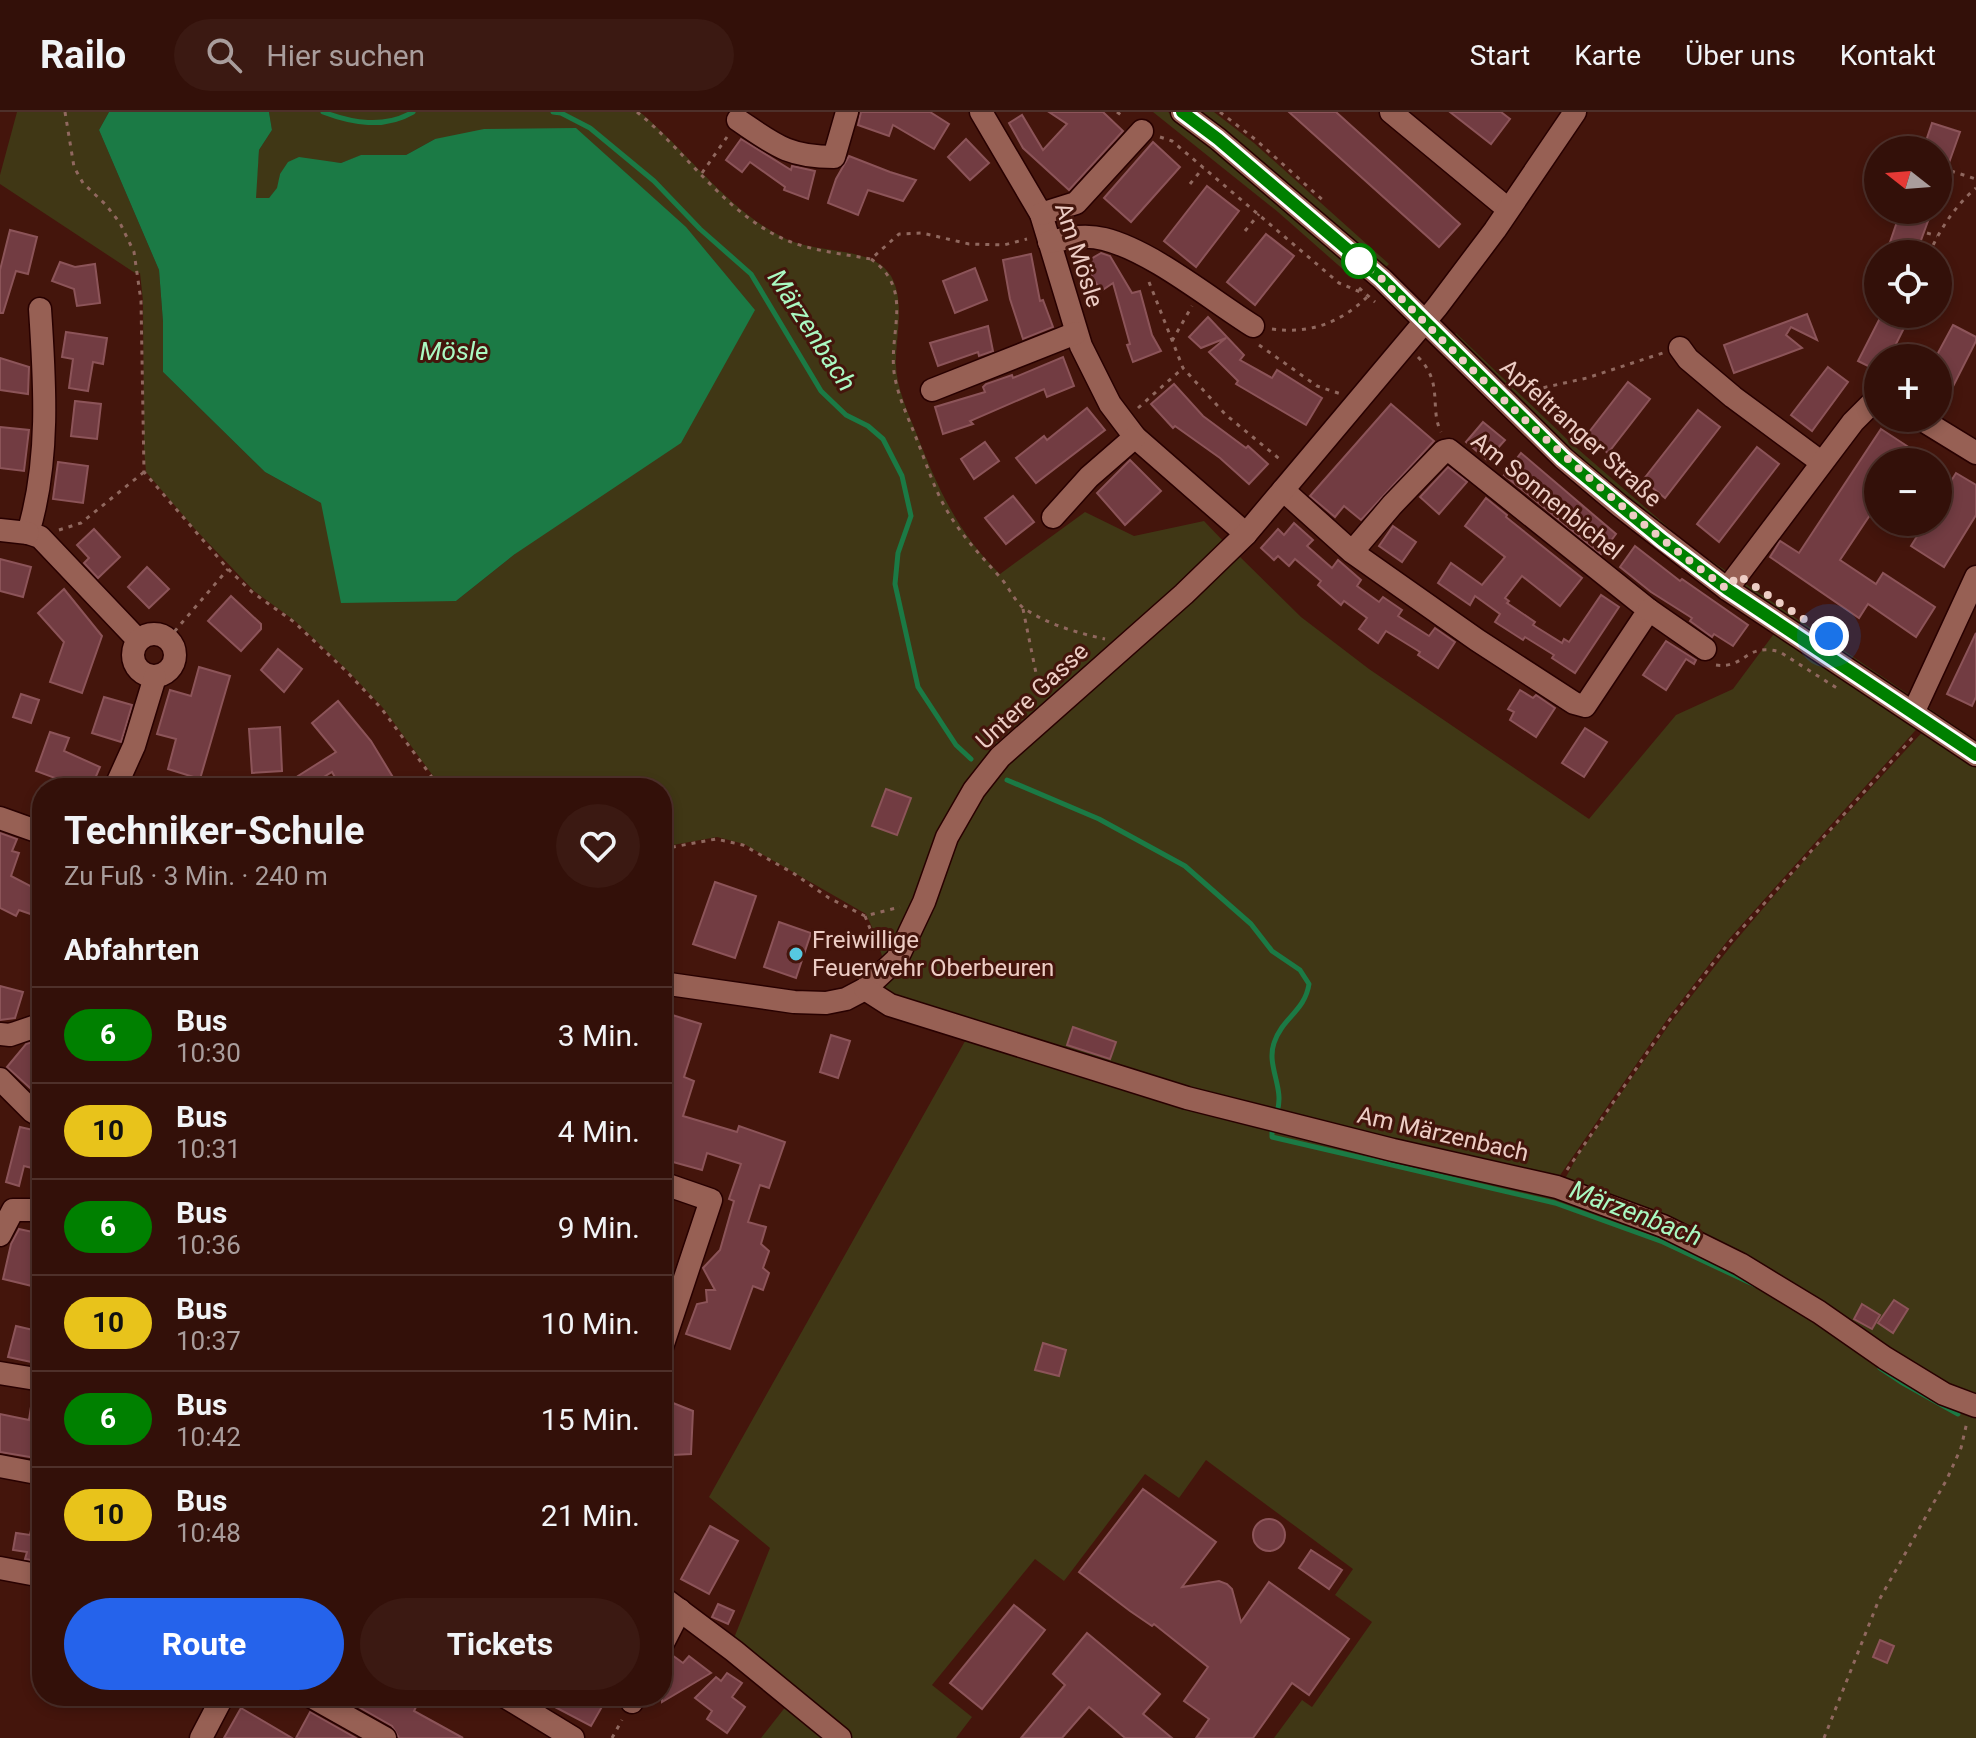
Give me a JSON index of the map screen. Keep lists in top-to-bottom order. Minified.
{"streets":{"street":["Am Mösle","Apfeltranger Straße","Am Sonnenbichel","Untere Gasse","Am Märzenbach"]},"crossings":[["Am Mösle","Untere Gasse"],["Apfeltranger Straße","Untere Gasse"],["Untere Gasse","Am Märzenbach"]],"water":["Märzenbach","Mösle"],"places":["Freiwillige Feuerwehr Oberbeuren"],"lines":["bus line 6"],"north":"left","page":{"header":"Railo","search":"Hier suchen","nav":["Start","Karte","Über uns","Kontakt"],"map_buttons":["+","−"],"heading":[["Techniker-Schule","Zu Fuß · 3 Min. · 240 m"],"Abfahrten"],"list":[{"mark":"6","name":"Bus","note":"10:30","value":"3 Min."},{"mark":"10","name":"Bus","note":"10:31","value":"4 Min."},{"mark":"6","name":"Bus","note":"10:36","value":"9 Min."},{"mark":"10","name":"Bus","note":"10:37","value":"10 Min."},{"mark":"6","name":"Bus","note":"10:42","value":"15 Min."},{"mark":"10","name":"Bus","note":"10:48","value":"21 Min."}],"buttons":["Route","Tickets"]}}
